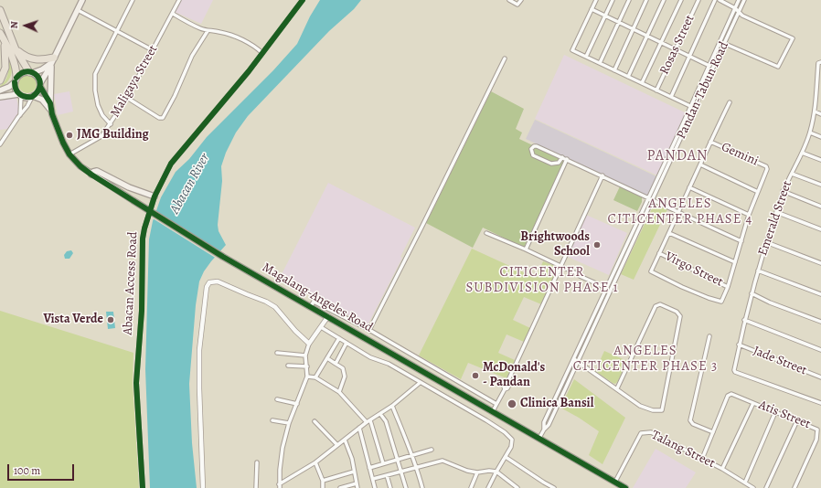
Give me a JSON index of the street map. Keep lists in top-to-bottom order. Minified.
{"streets":{"main road":["Magalang-Angeles Road"],"street":["Rosas Street","Maligaya Street","Pandan-Tabun Road","Gemini","Emerald Street","Virgo Street","Abacan Access Road","Jade Street","Atis Street","Talang Street"]},"crossings":[["Maligaya Street","Magalang-Angeles Road"],["Pandan-Tabun Road","Magalang-Angeles Road"],["Emerald Street","Jade Street"],["Magalang-Angeles Road","Talang Street"]],"districts":["PANDAN","ANGELES CITICENTER PHASE 4","CITICENTER SUBDIVISION PHASE 1","ANGELES CITICENTER PHASE 3"],"water":["Abacan River"],"places":["JMG Building","Brightwoods School","Vista Verde","McDonald's - Pandan","Clinica Bansil"],"scale_bar":"100 m","north":"left"}
